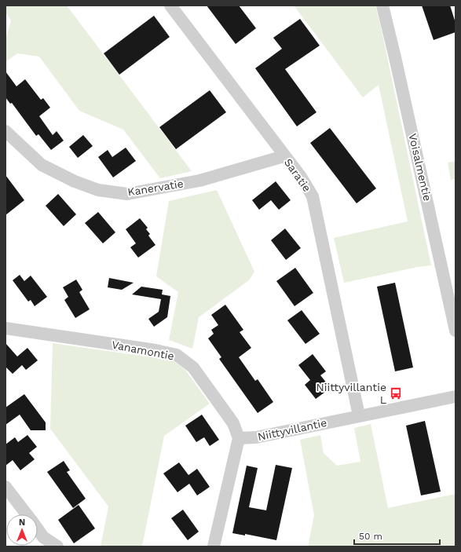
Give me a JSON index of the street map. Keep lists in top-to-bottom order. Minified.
{"streets":{"street":["Voisalmentie","Saratie","Kanervatie","Vanamontie","Niittyvillantie"]},"crossings":[["Saratie","Kanervatie"],["Saratie","Niittyvillantie"],["Vanamontie","Niittyvillantie"]],"places":{"bus stop":["Niittyvillantie L"]},"scale_bar":"50 m","north":"top"}
